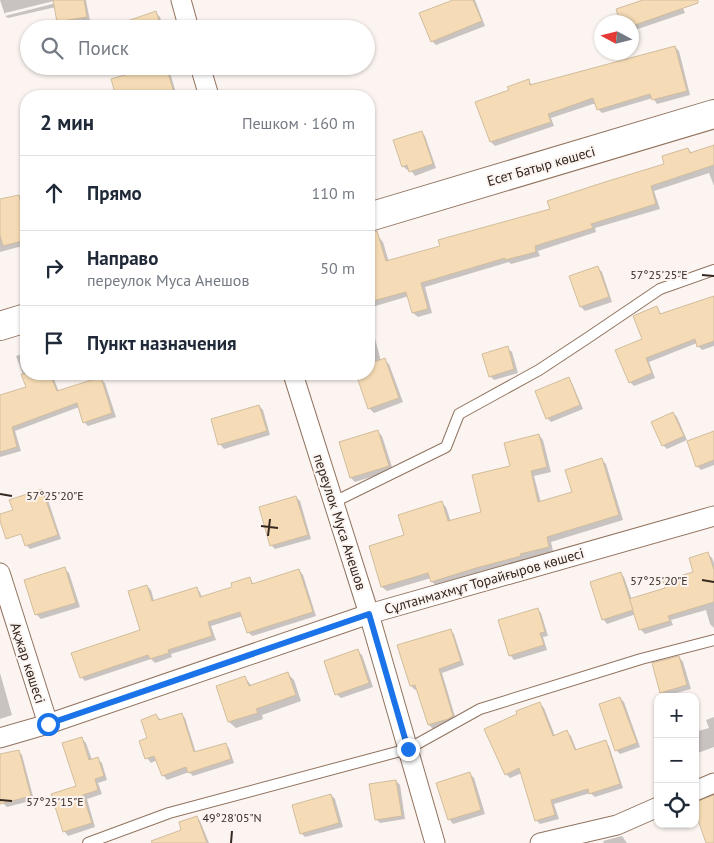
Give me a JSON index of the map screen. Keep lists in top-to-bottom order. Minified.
{"streets":{"street":["Есет Батыр көшесі","переулок Муса Анешов","Сұлтанмахмұт Торайғыров көшесі","Ақжар көшесі"]},"crossings":[["переулок Муса Анешов","Сұлтанмахмұт Торайғыров көшесі"],["Сұлтанмахмұт Торайғыров көшесі","Ақжар көшесі"]],"north":"left","page":{"search":"Поиск","heading":["2 мин","Пешком · 160 m"],"list":[["Прямо","110 m"],["Направо","переулок Муса Анешов","50 m"],"Пункт назначения"],"map_buttons":["+","−"]},"coordinates":["57°25'25\"E","57°25'20\"E","57°25'15\"E","49°28'05\"N"]}
